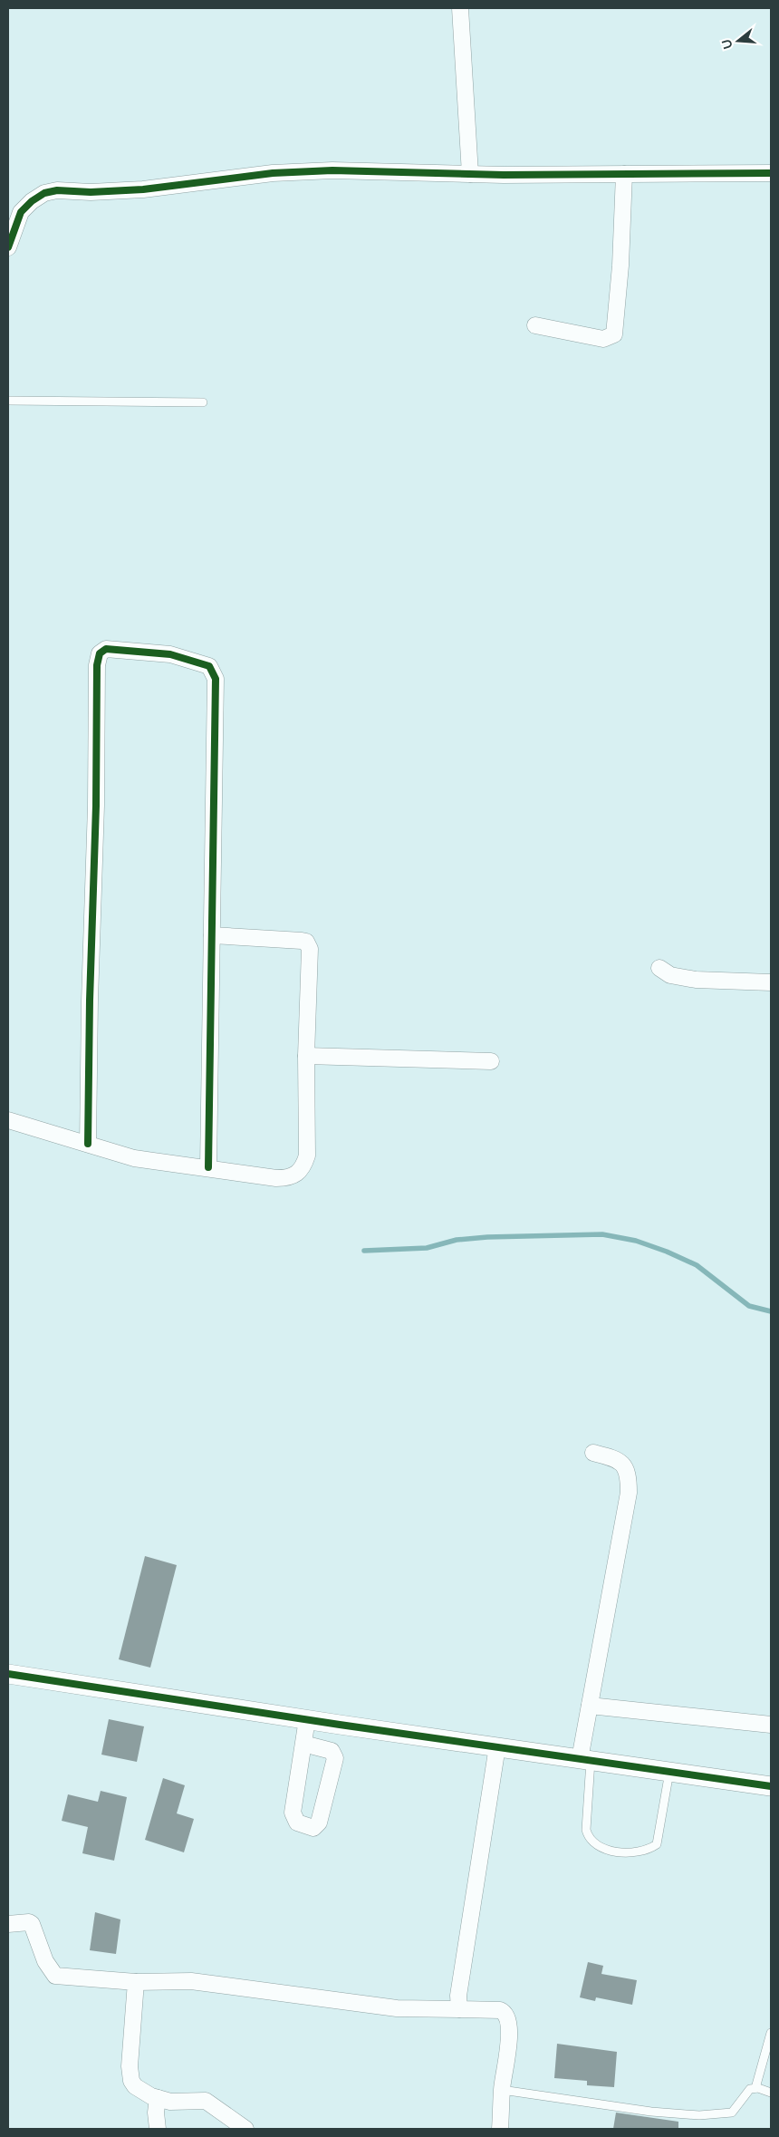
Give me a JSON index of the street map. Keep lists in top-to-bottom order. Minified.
{"north":"left"}
